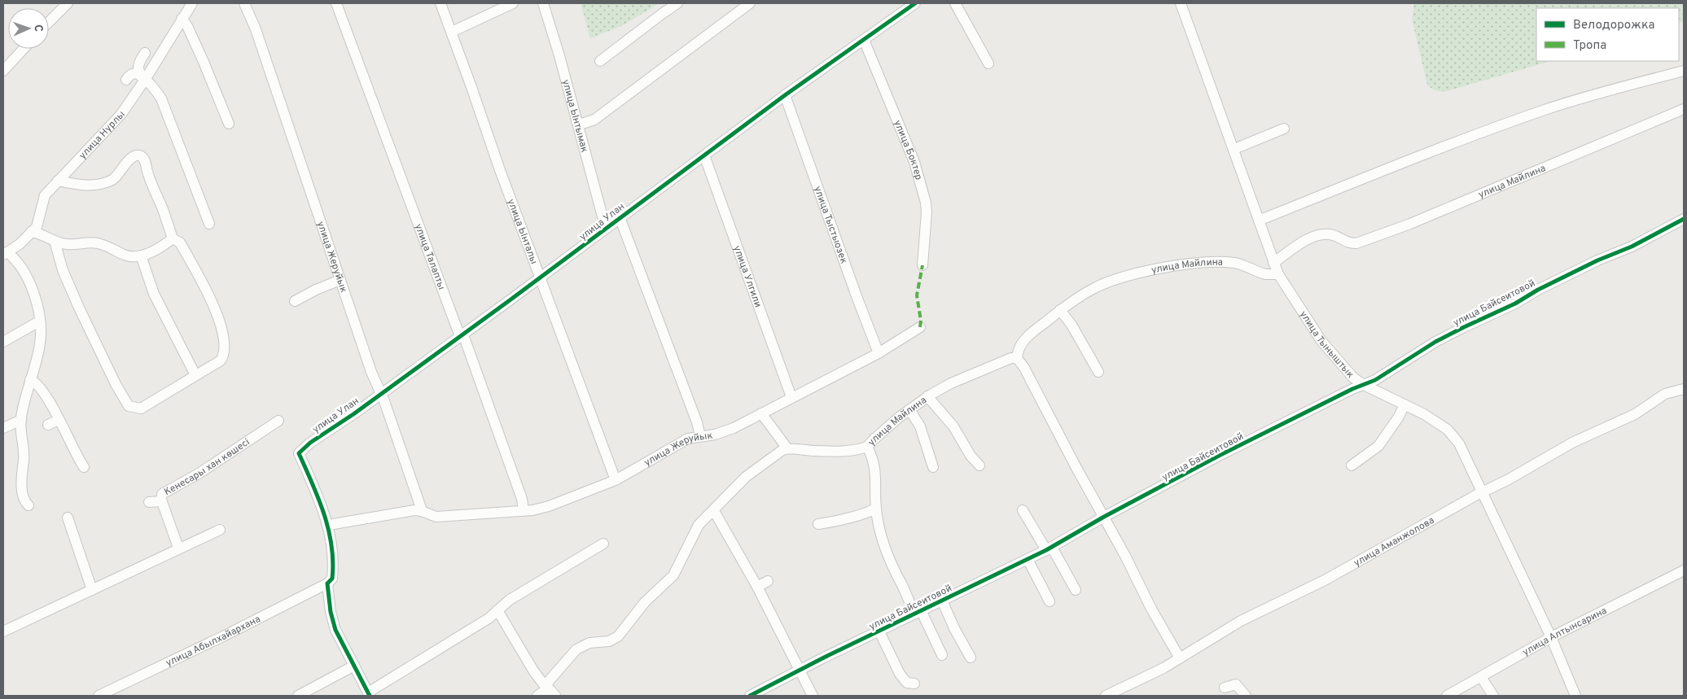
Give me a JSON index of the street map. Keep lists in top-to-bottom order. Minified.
{"streets":{"street":["улица Ынтымак","улица Нурлы","улица Боктер","улица Майлина","улица Улан","улица Тыстыозек","улица Ынталы","улица Жеруйык","улица Талапты","улица Улгили","улица Байсеитовой","улица Тыныштык","Кенесары хан көшесі","улица Аманжолова","улица Алтынсарина","улица Абылхайархана"]},"crossings":[["улица Ынтымак","улица Улан"],["улица Боктер","улица Улан"],["улица Майлина","улица Тыныштык"],["улица Улан","улица Тыстыозек"],["улица Улан","улица Ынталы"],["улица Улан","улица Жеруйык"],["улица Улан","улица Талапты"],["улица Улан","улица Улгили"],["улица Тыстыозек","улица Жеруйык"],["улица Ынталы","улица Жеруйык"],["улица Жеруйык","улица Талапты"],["улица Жеруйык","улица Улгили"],["улица Байсеитовой","улица Тыныштык"],["улица Тыныштык","улица Аманжолова"],["улица Тыныштык","улица Алтынсарина"]],"legend":["Велодорожка","Тропа"],"north":"right"}
